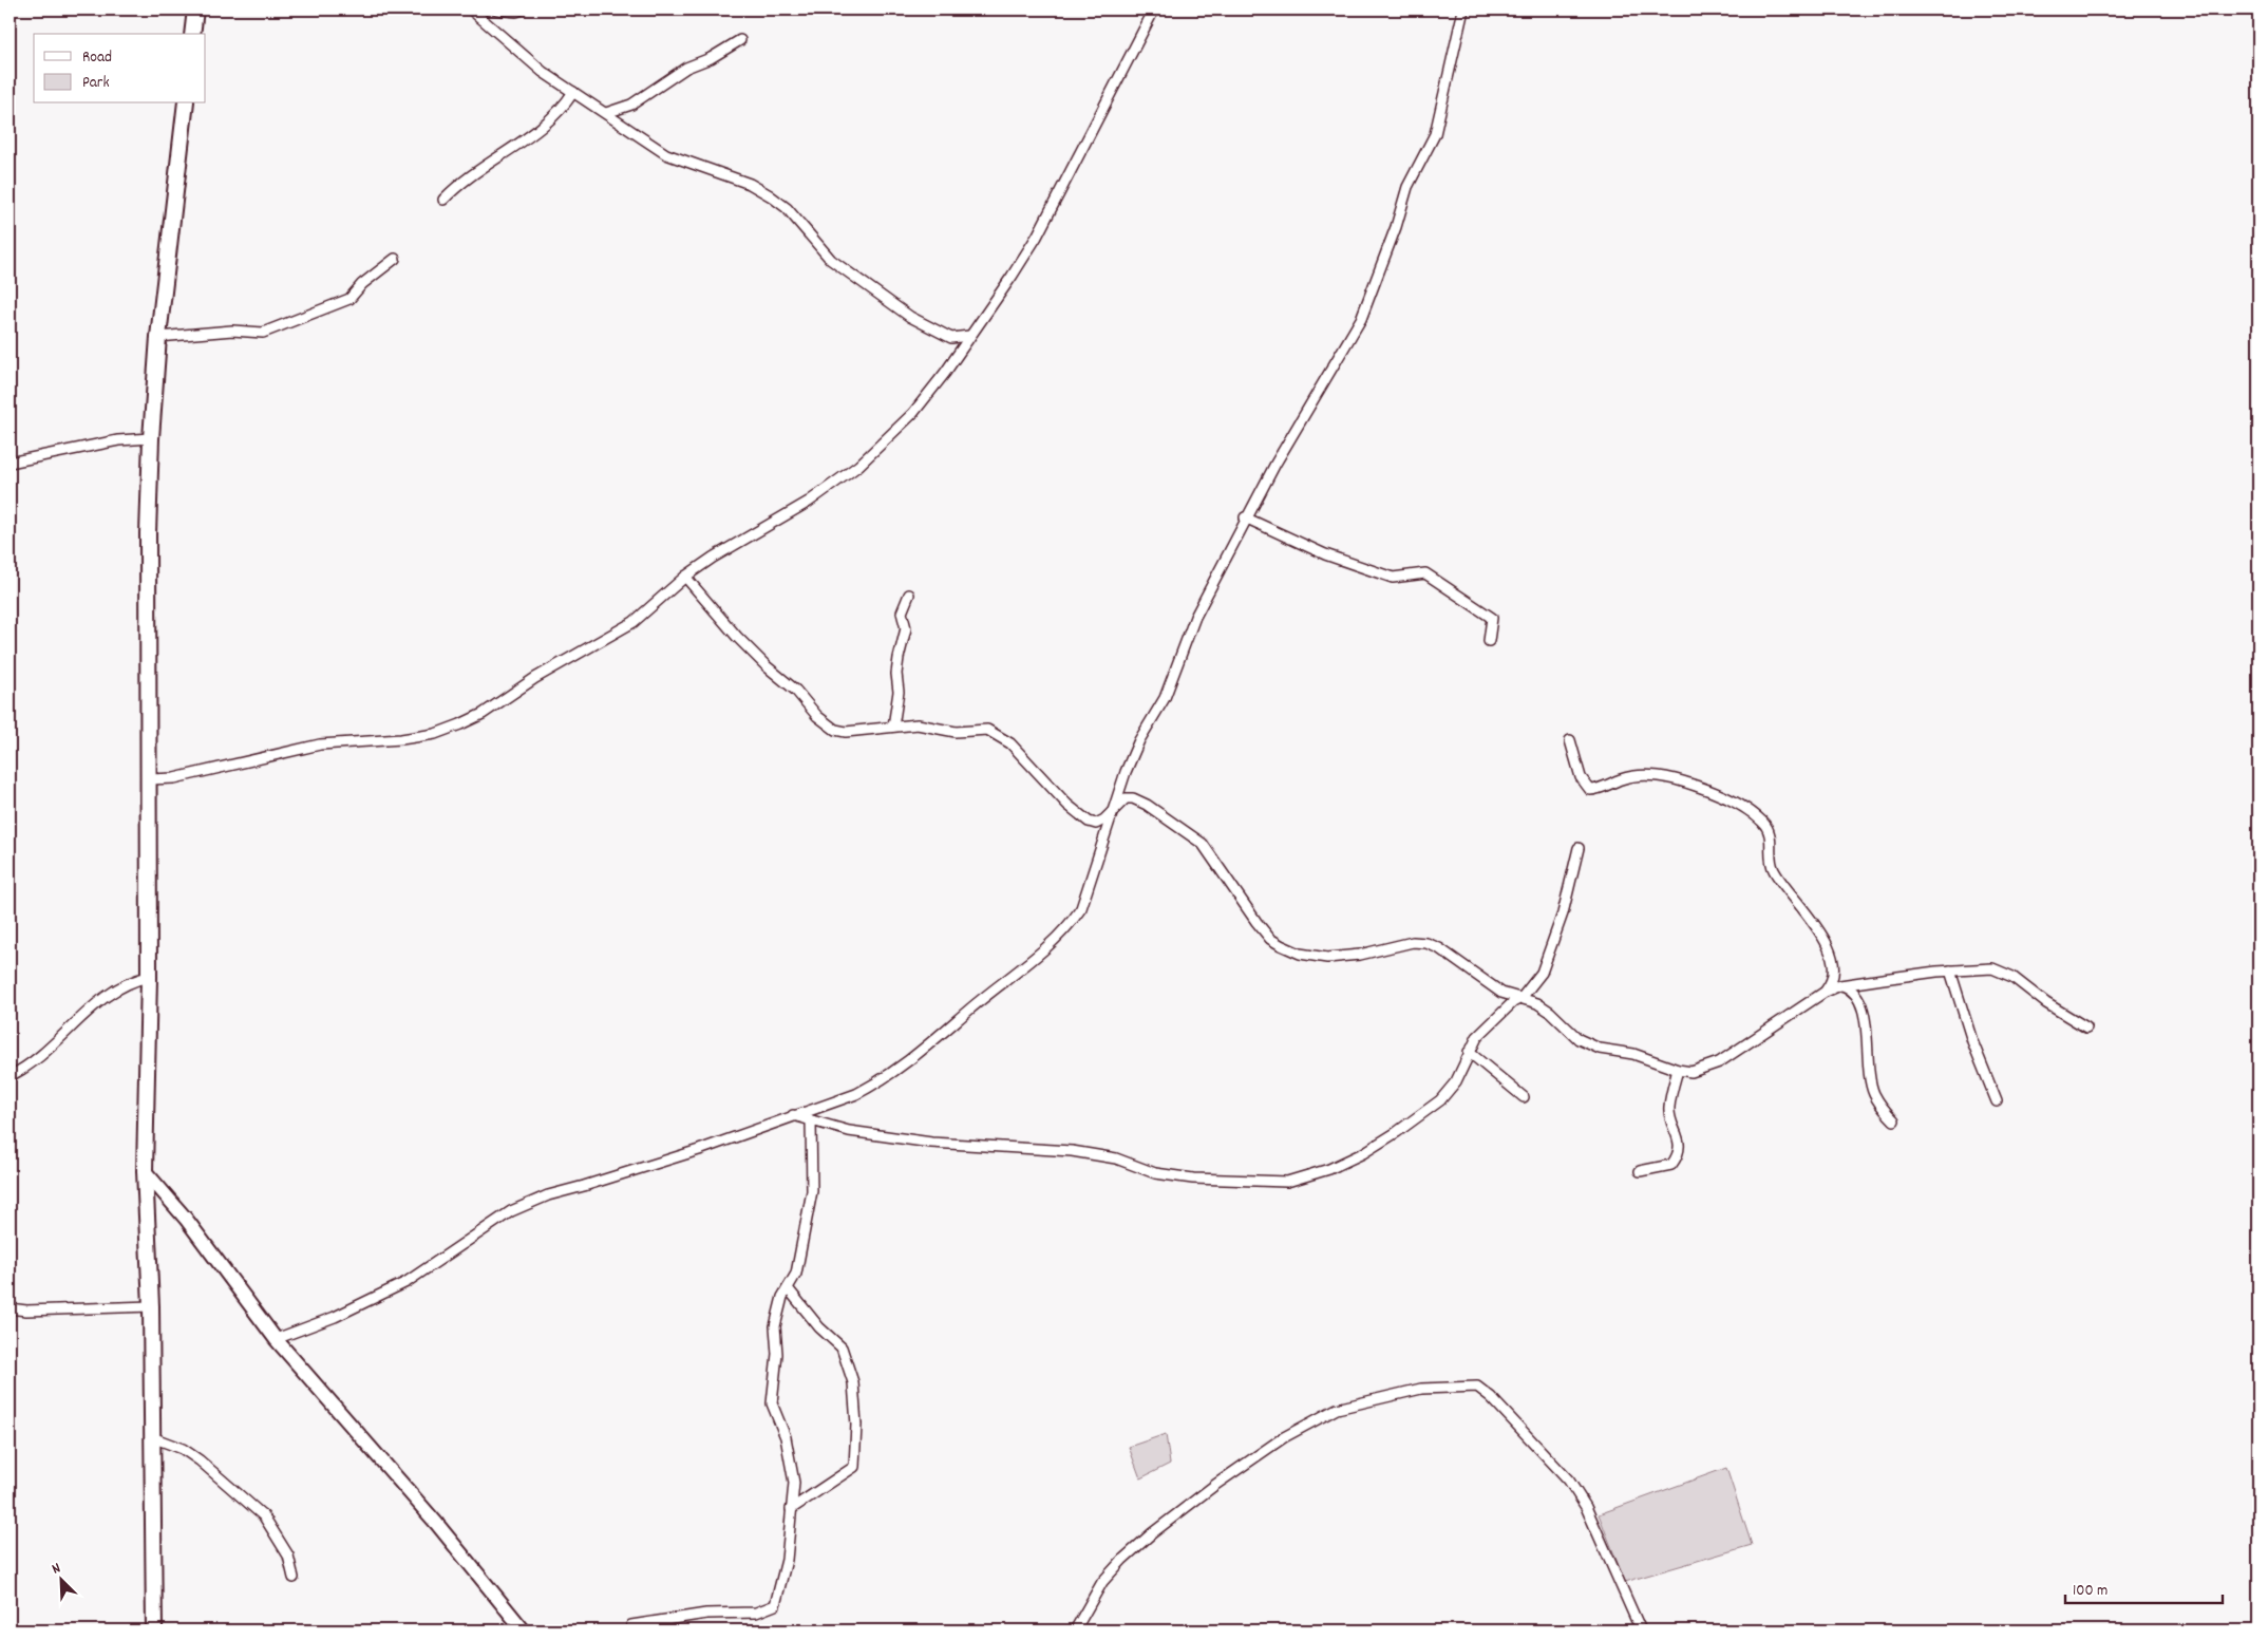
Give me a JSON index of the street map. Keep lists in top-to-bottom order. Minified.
{"legend":["Road","Park"],"scale_bar":"100 m","north":"top left"}
